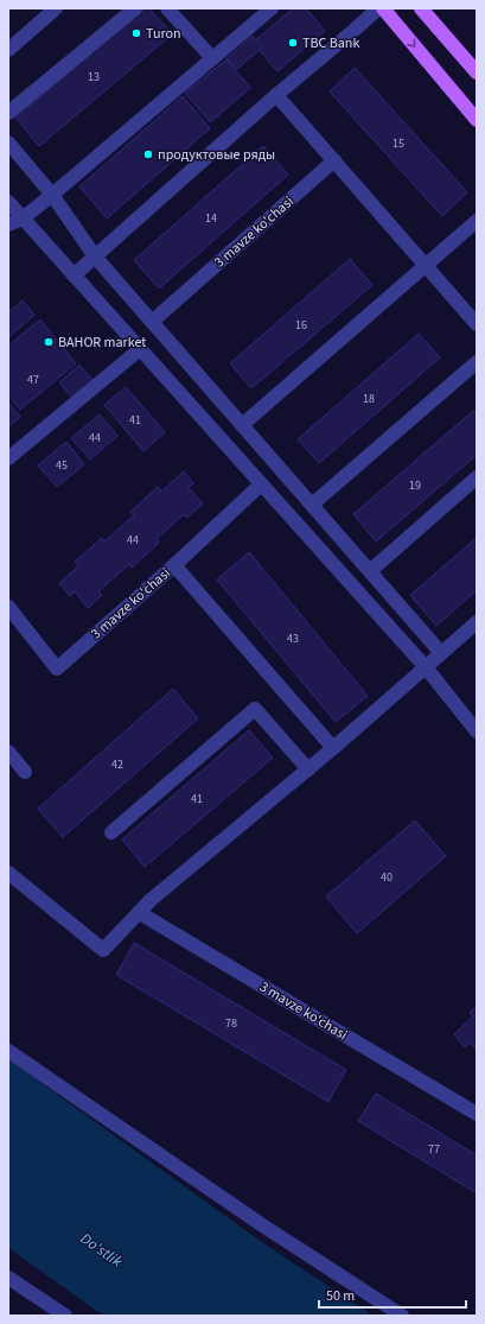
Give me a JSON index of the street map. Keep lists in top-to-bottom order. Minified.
{"streets":{"street":["3 mavze ko'chasi"]},"water":["Do'stlik"],"places":["Turon","TBC Bank","продуктовые ряды","BAHOR market"],"house_numbers":["13","15","14","16","47","18","41","44","45","19","44","43","42","41","40","78","77"],"scale_bar":"50 m"}
